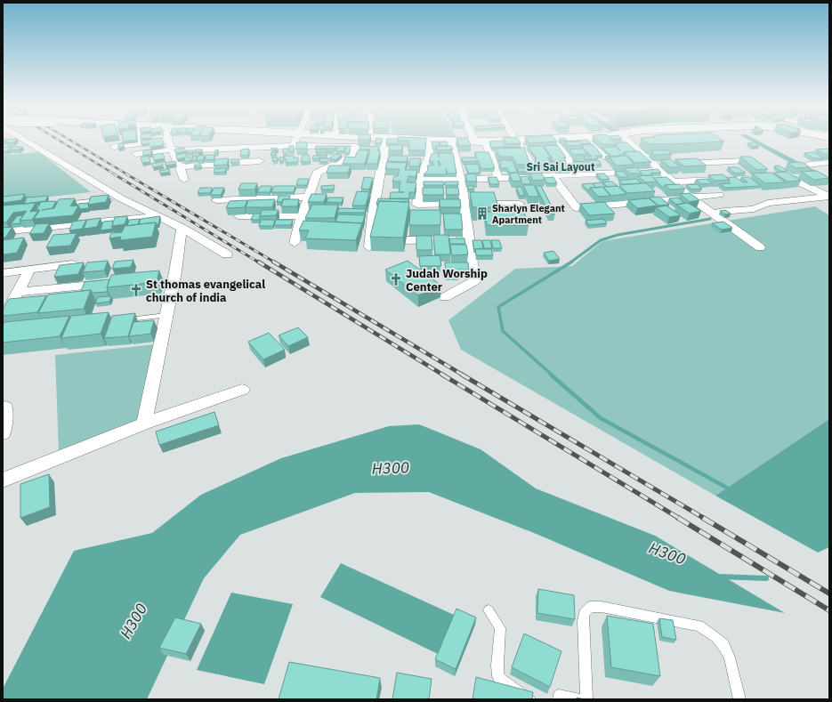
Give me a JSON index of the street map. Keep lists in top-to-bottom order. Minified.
{"districts":["Sri Sai Layout"],"water":["H300"],"places":{"building":["Sharlyn Elegant Apartment"],"church":["Judah Worship Center","St thomas evangelical church of india"]}}
